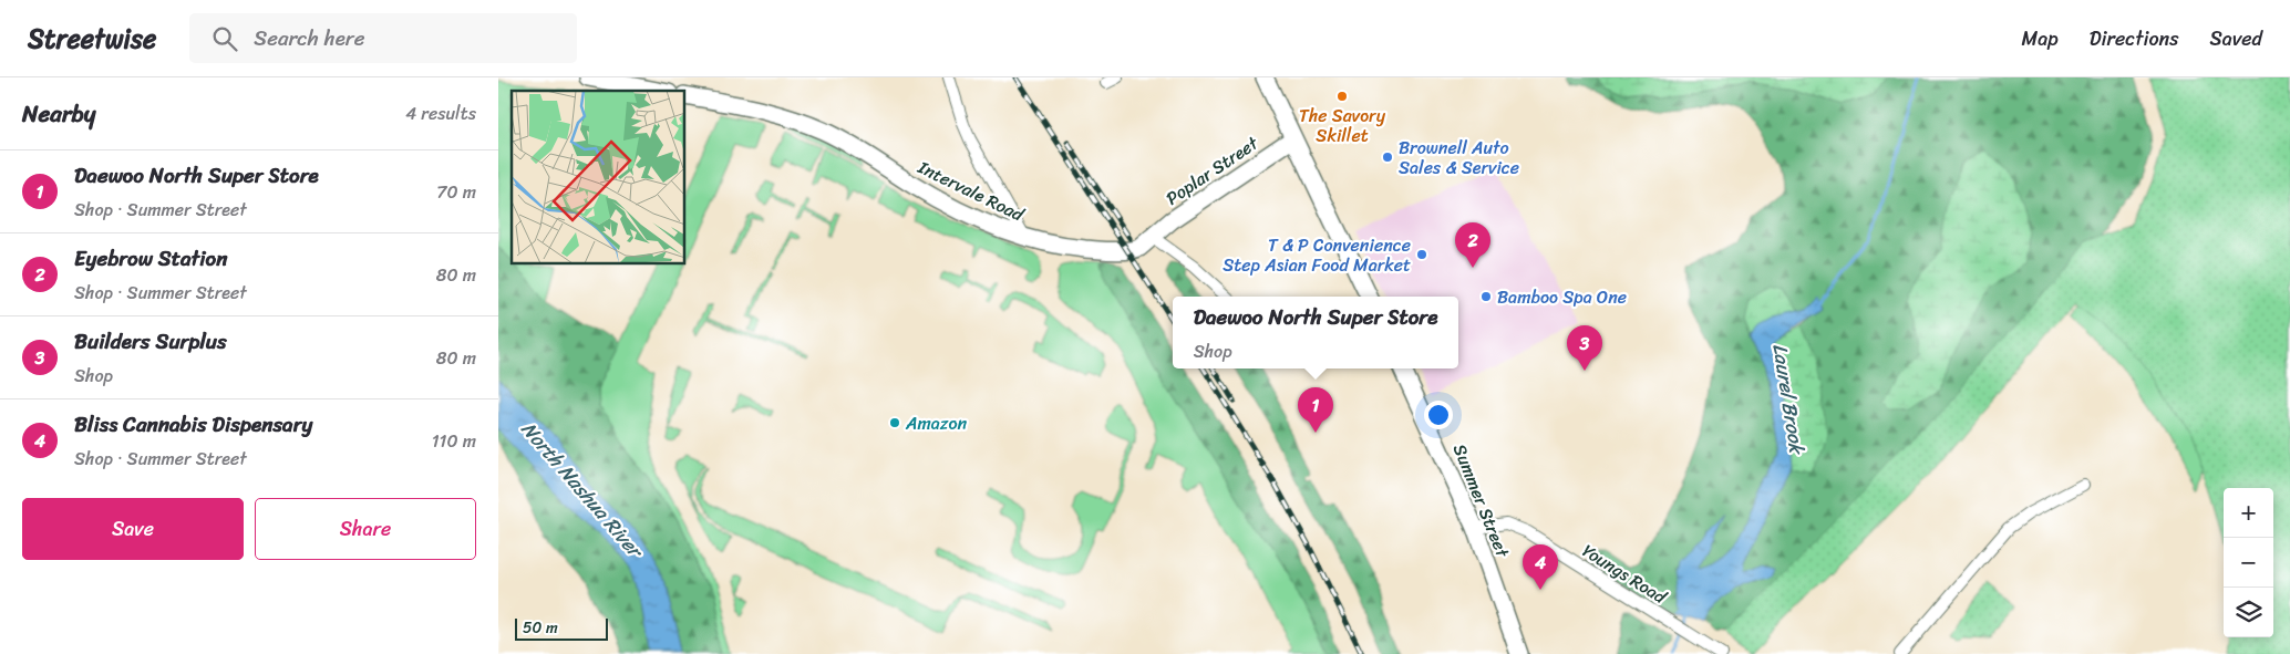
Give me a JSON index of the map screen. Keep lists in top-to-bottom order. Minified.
{"streets":{"main road":["Poplar Street","Intervale Road","Summer Street"],"street":["Youngs Road"]},"crossings":[["Poplar Street","Intervale Road"],["Summer Street","Youngs Road"]],"water":["Laurel Brook","North Nashua River"],"places":["The Savory Skillet","Brownell Auto Sales & Service","T & P Convenience Step Asian Food Market","Bamboo Spa One","Amazon"],"scale_bar":"50 m","page":{"header":"Streetwise","search":"Search here","nav":["Map","Directions","Saved"],"heading":["Nearby","4 results"],"list":[{"mark":"1","name":"Daewoo North Super Store","note":"Shop · Summer Street","value":"70 m"},{"mark":"2","name":"Eyebrow Station","note":"Shop · Summer Street","value":"80 m"},{"mark":"3","name":"Builders Surplus","note":"Shop","value":"80 m"},{"mark":"4","name":"Bliss Cannabis Dispensary","note":"Shop · Summer Street","value":"110 m"}],"pins":["2","3","1","4"],"popup":["Daewoo North Super Store","Shop"],"buttons":["Save","Share"],"map_buttons":["+","−"],"scale":"50 m"}}
